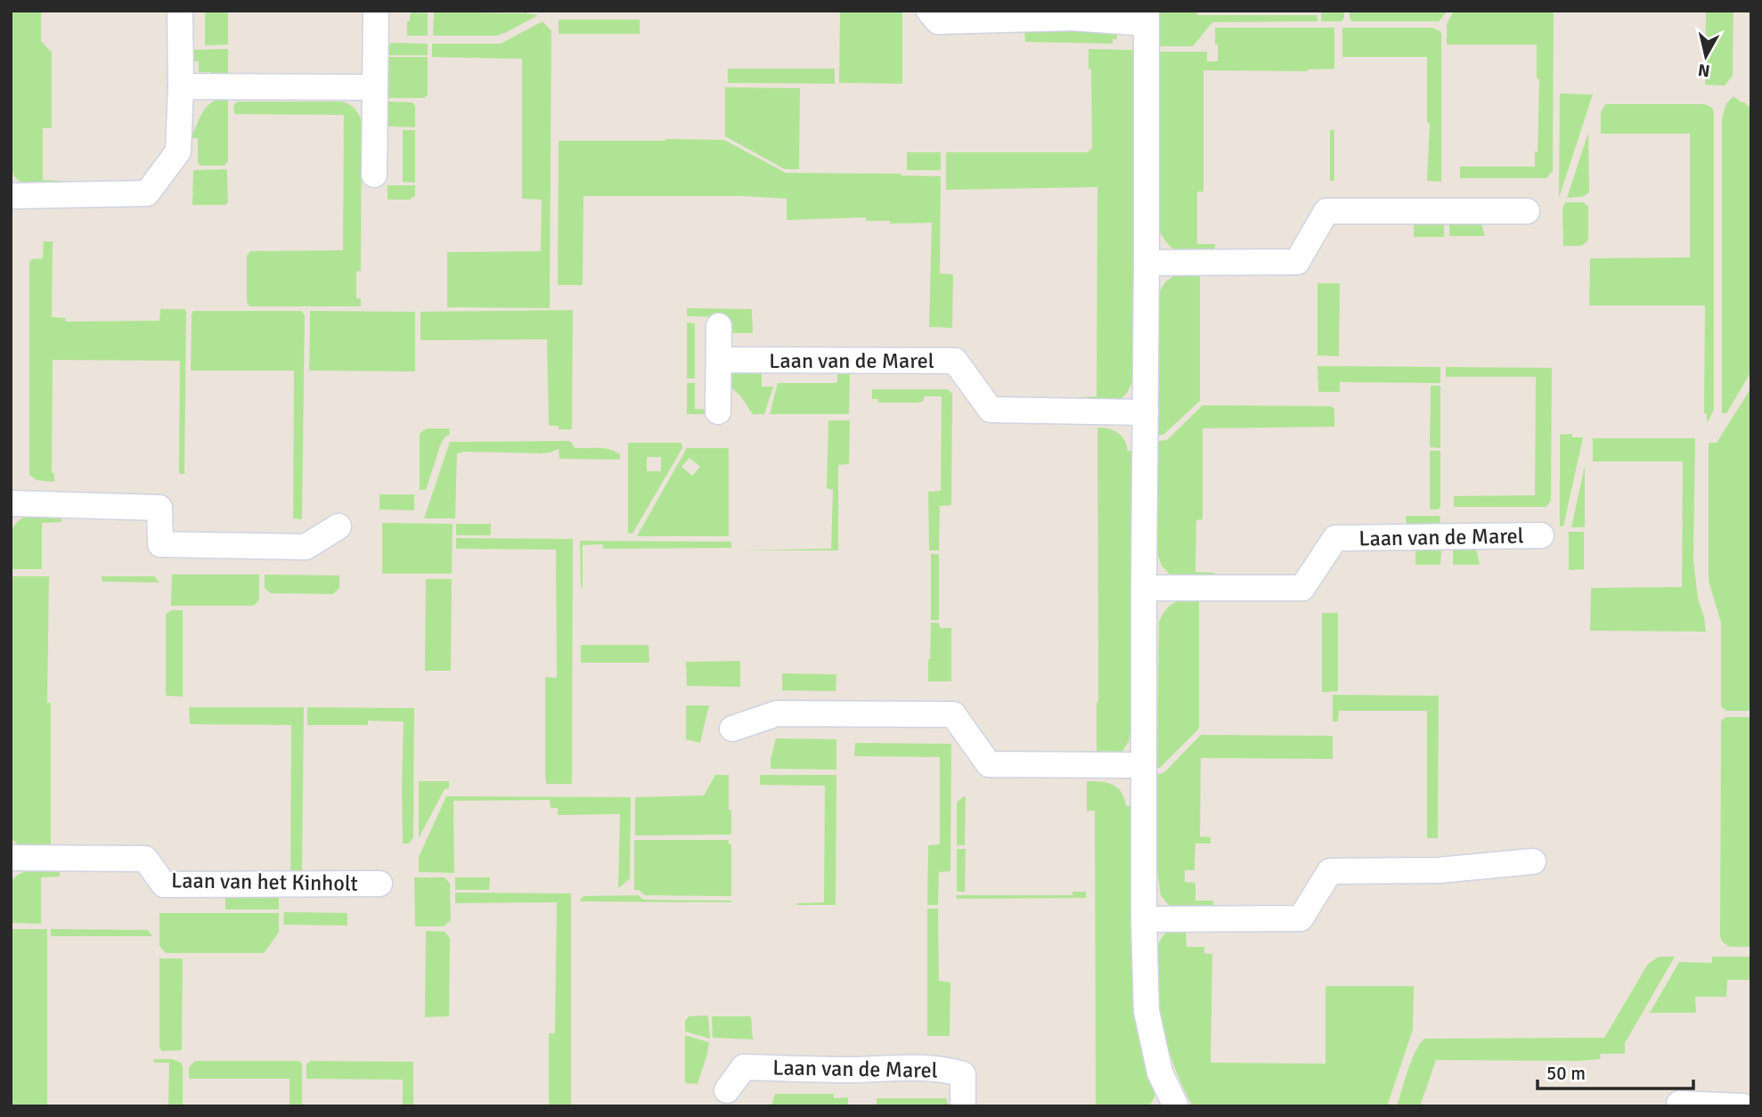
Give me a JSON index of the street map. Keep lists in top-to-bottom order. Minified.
{"streets":{"street":["Laan van de Marel","Laan van het Kinholt"]},"scale_bar":"50 m","north":"bottom"}
